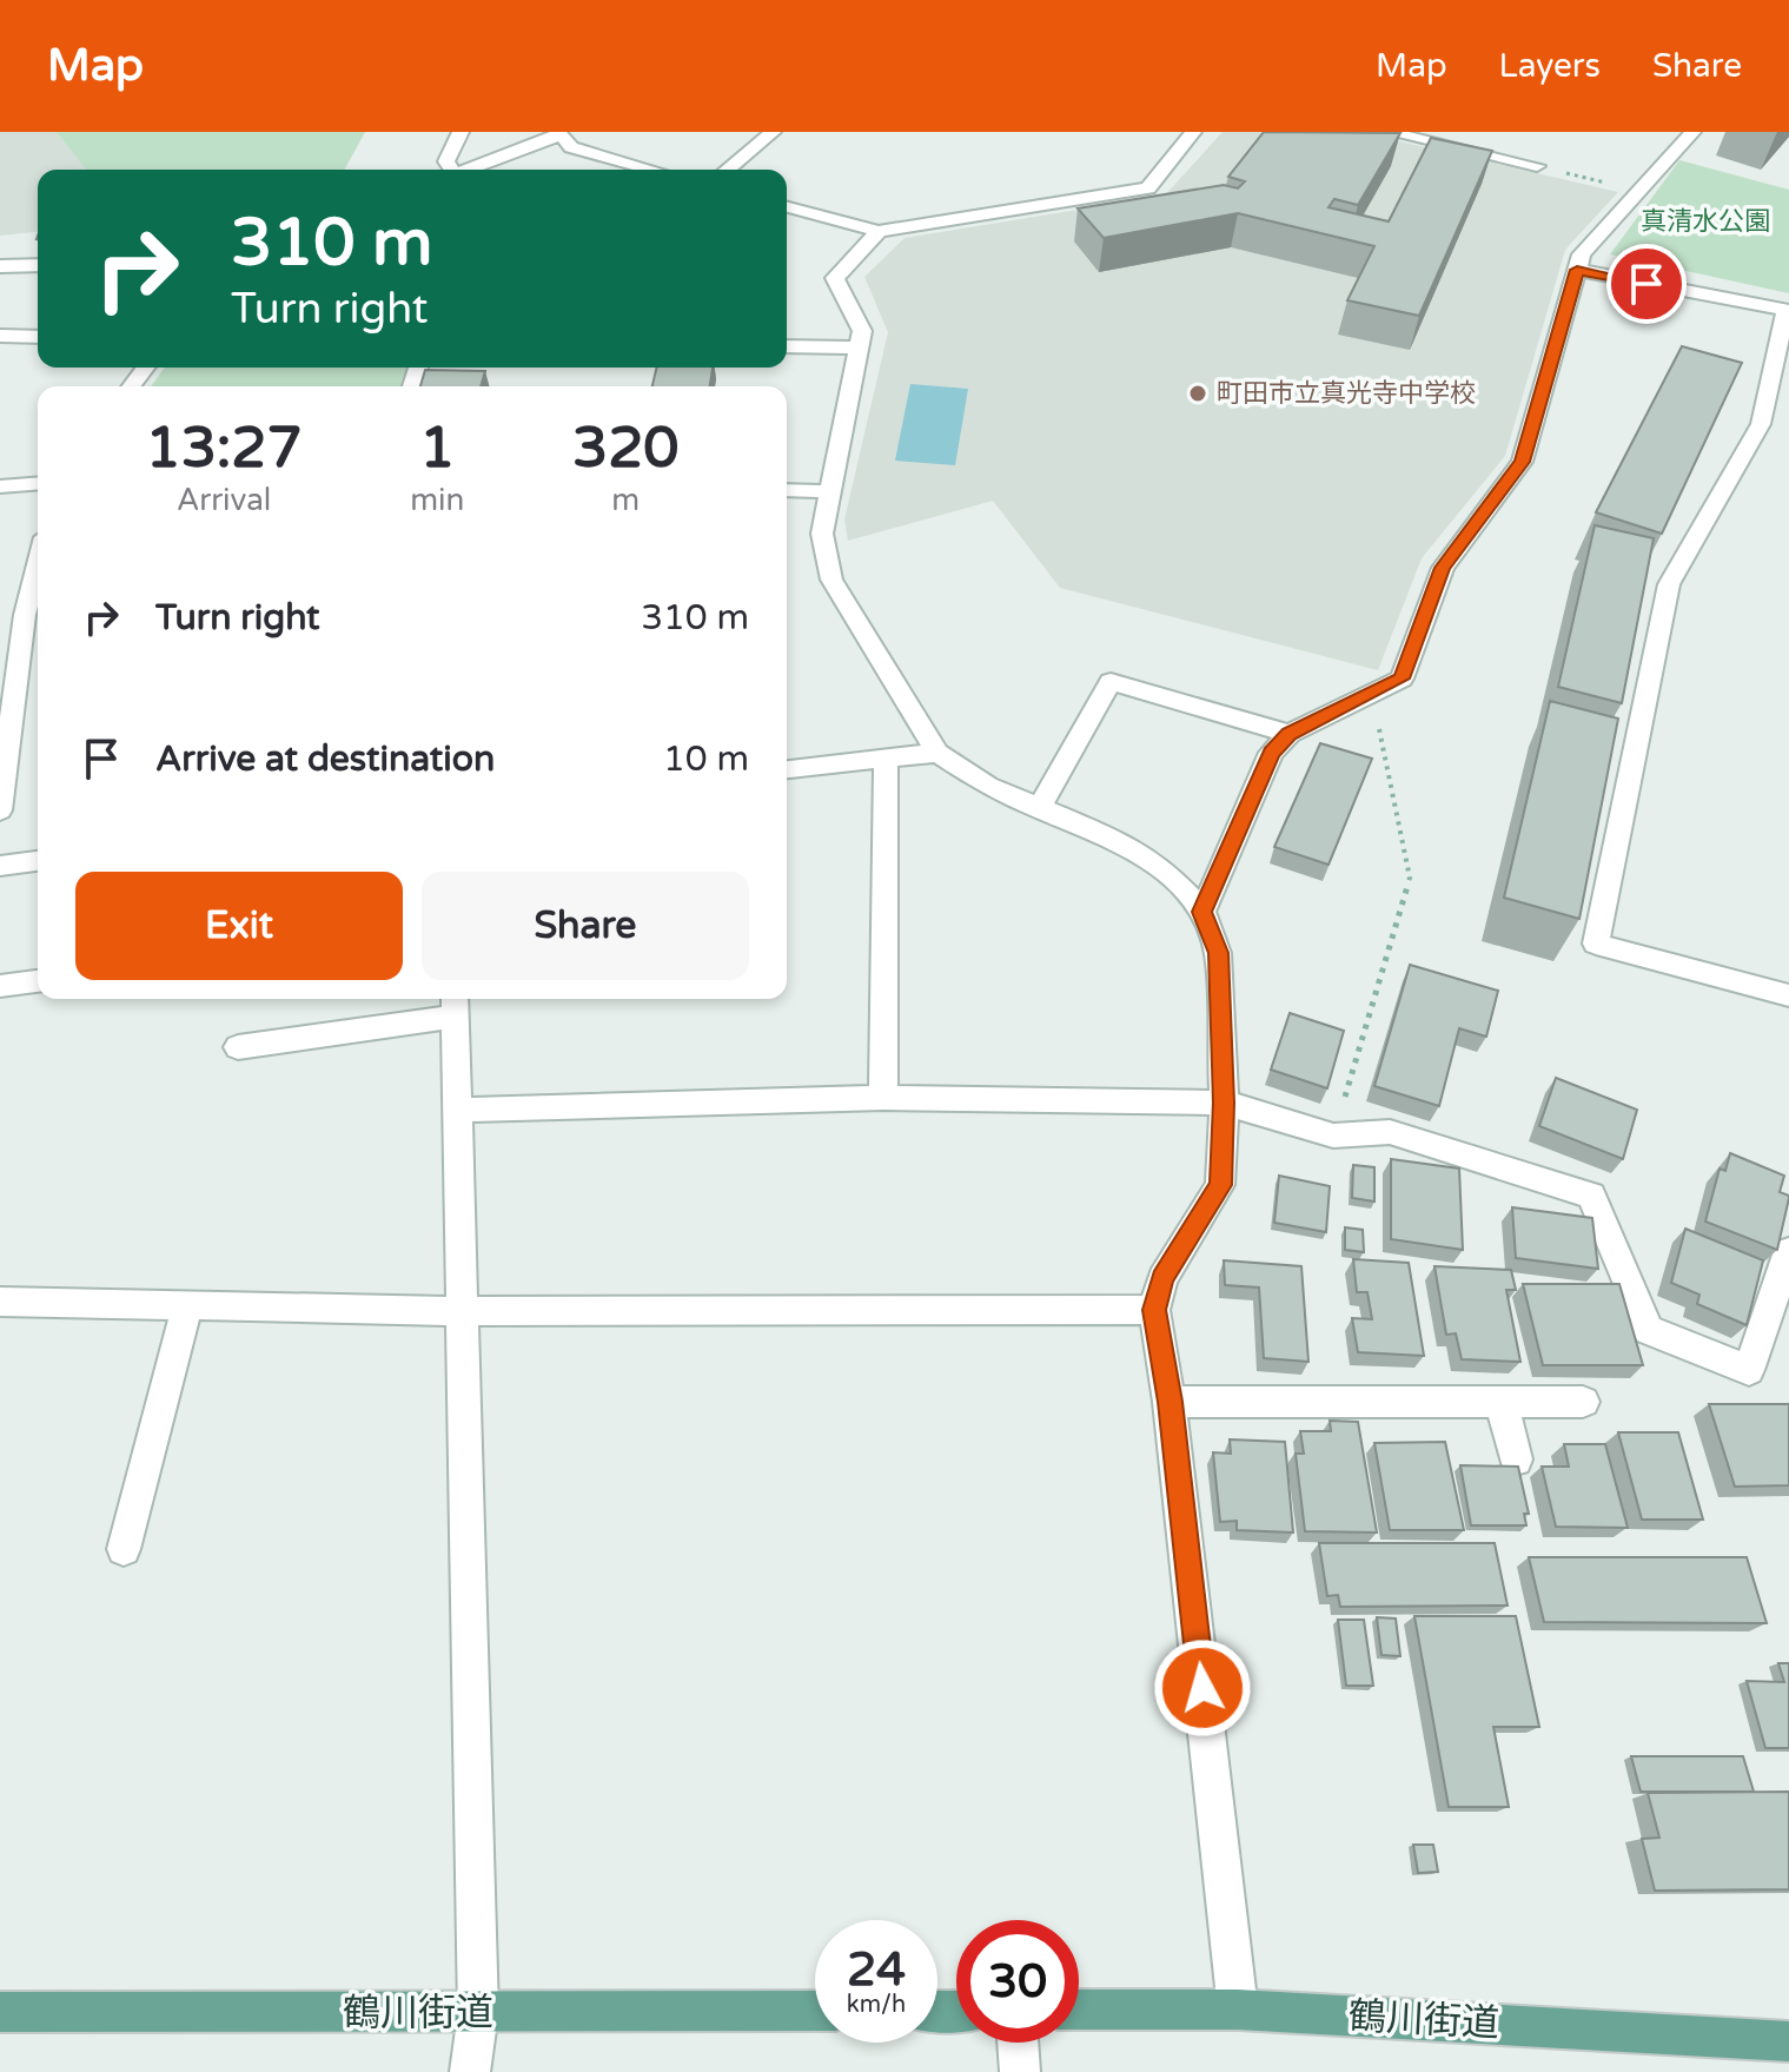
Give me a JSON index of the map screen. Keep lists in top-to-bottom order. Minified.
{"streets":{"main road":["鶴川街道"]},"parks":["真清水公園"],"places":["町田市立真光寺中学校"],"page":{"header":"Map","nav":["Map","Layers","Share"],"turn":["310 m","Turn right"],"eta":["13:27","Arrival","1","min","320","m"],"list":[{"name":"Turn right","value":"310 m"},{"name":"Arrive at destination","value":"10 m"}],"buttons":["Exit","Share"],"speed":"24 km/h","limit":"30"}}
